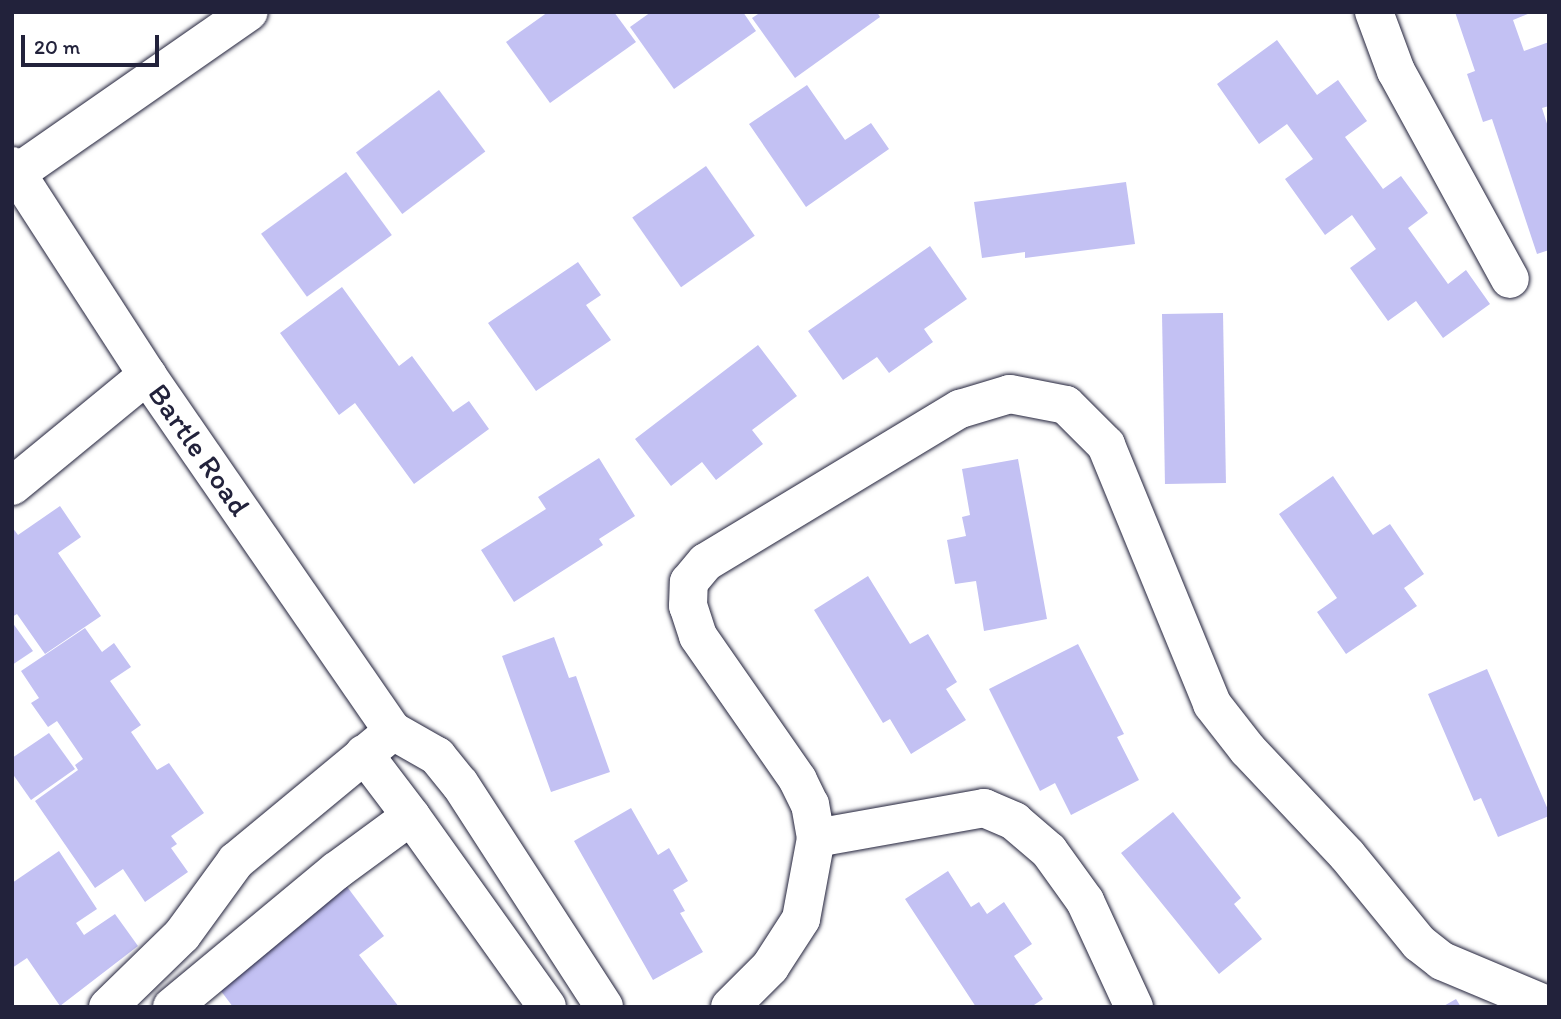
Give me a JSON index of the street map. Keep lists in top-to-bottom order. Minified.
{"streets":{"street":["Bartle Road"]},"scale_bar":"20 m"}
